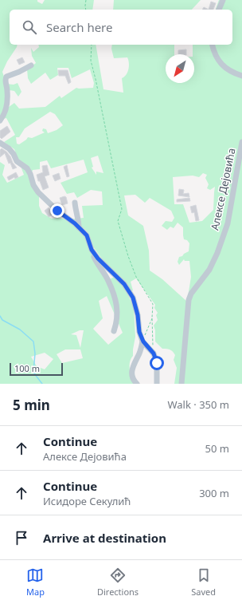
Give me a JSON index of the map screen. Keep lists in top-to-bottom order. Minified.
{"streets":{"street":["Алексе Дејовића"]},"scale_bar":"100 m","north":"bottom left","page":{"search":"Search here","scale":"100 m","heading":["5 min","Walk · 350 m"],"list":[["Continue","Алексе Дејовића","50 m"],["Continue","Исидоре Секулић","300 m"],"Arrive at destination"],"nav":["Map","Directions","Saved"]}}
